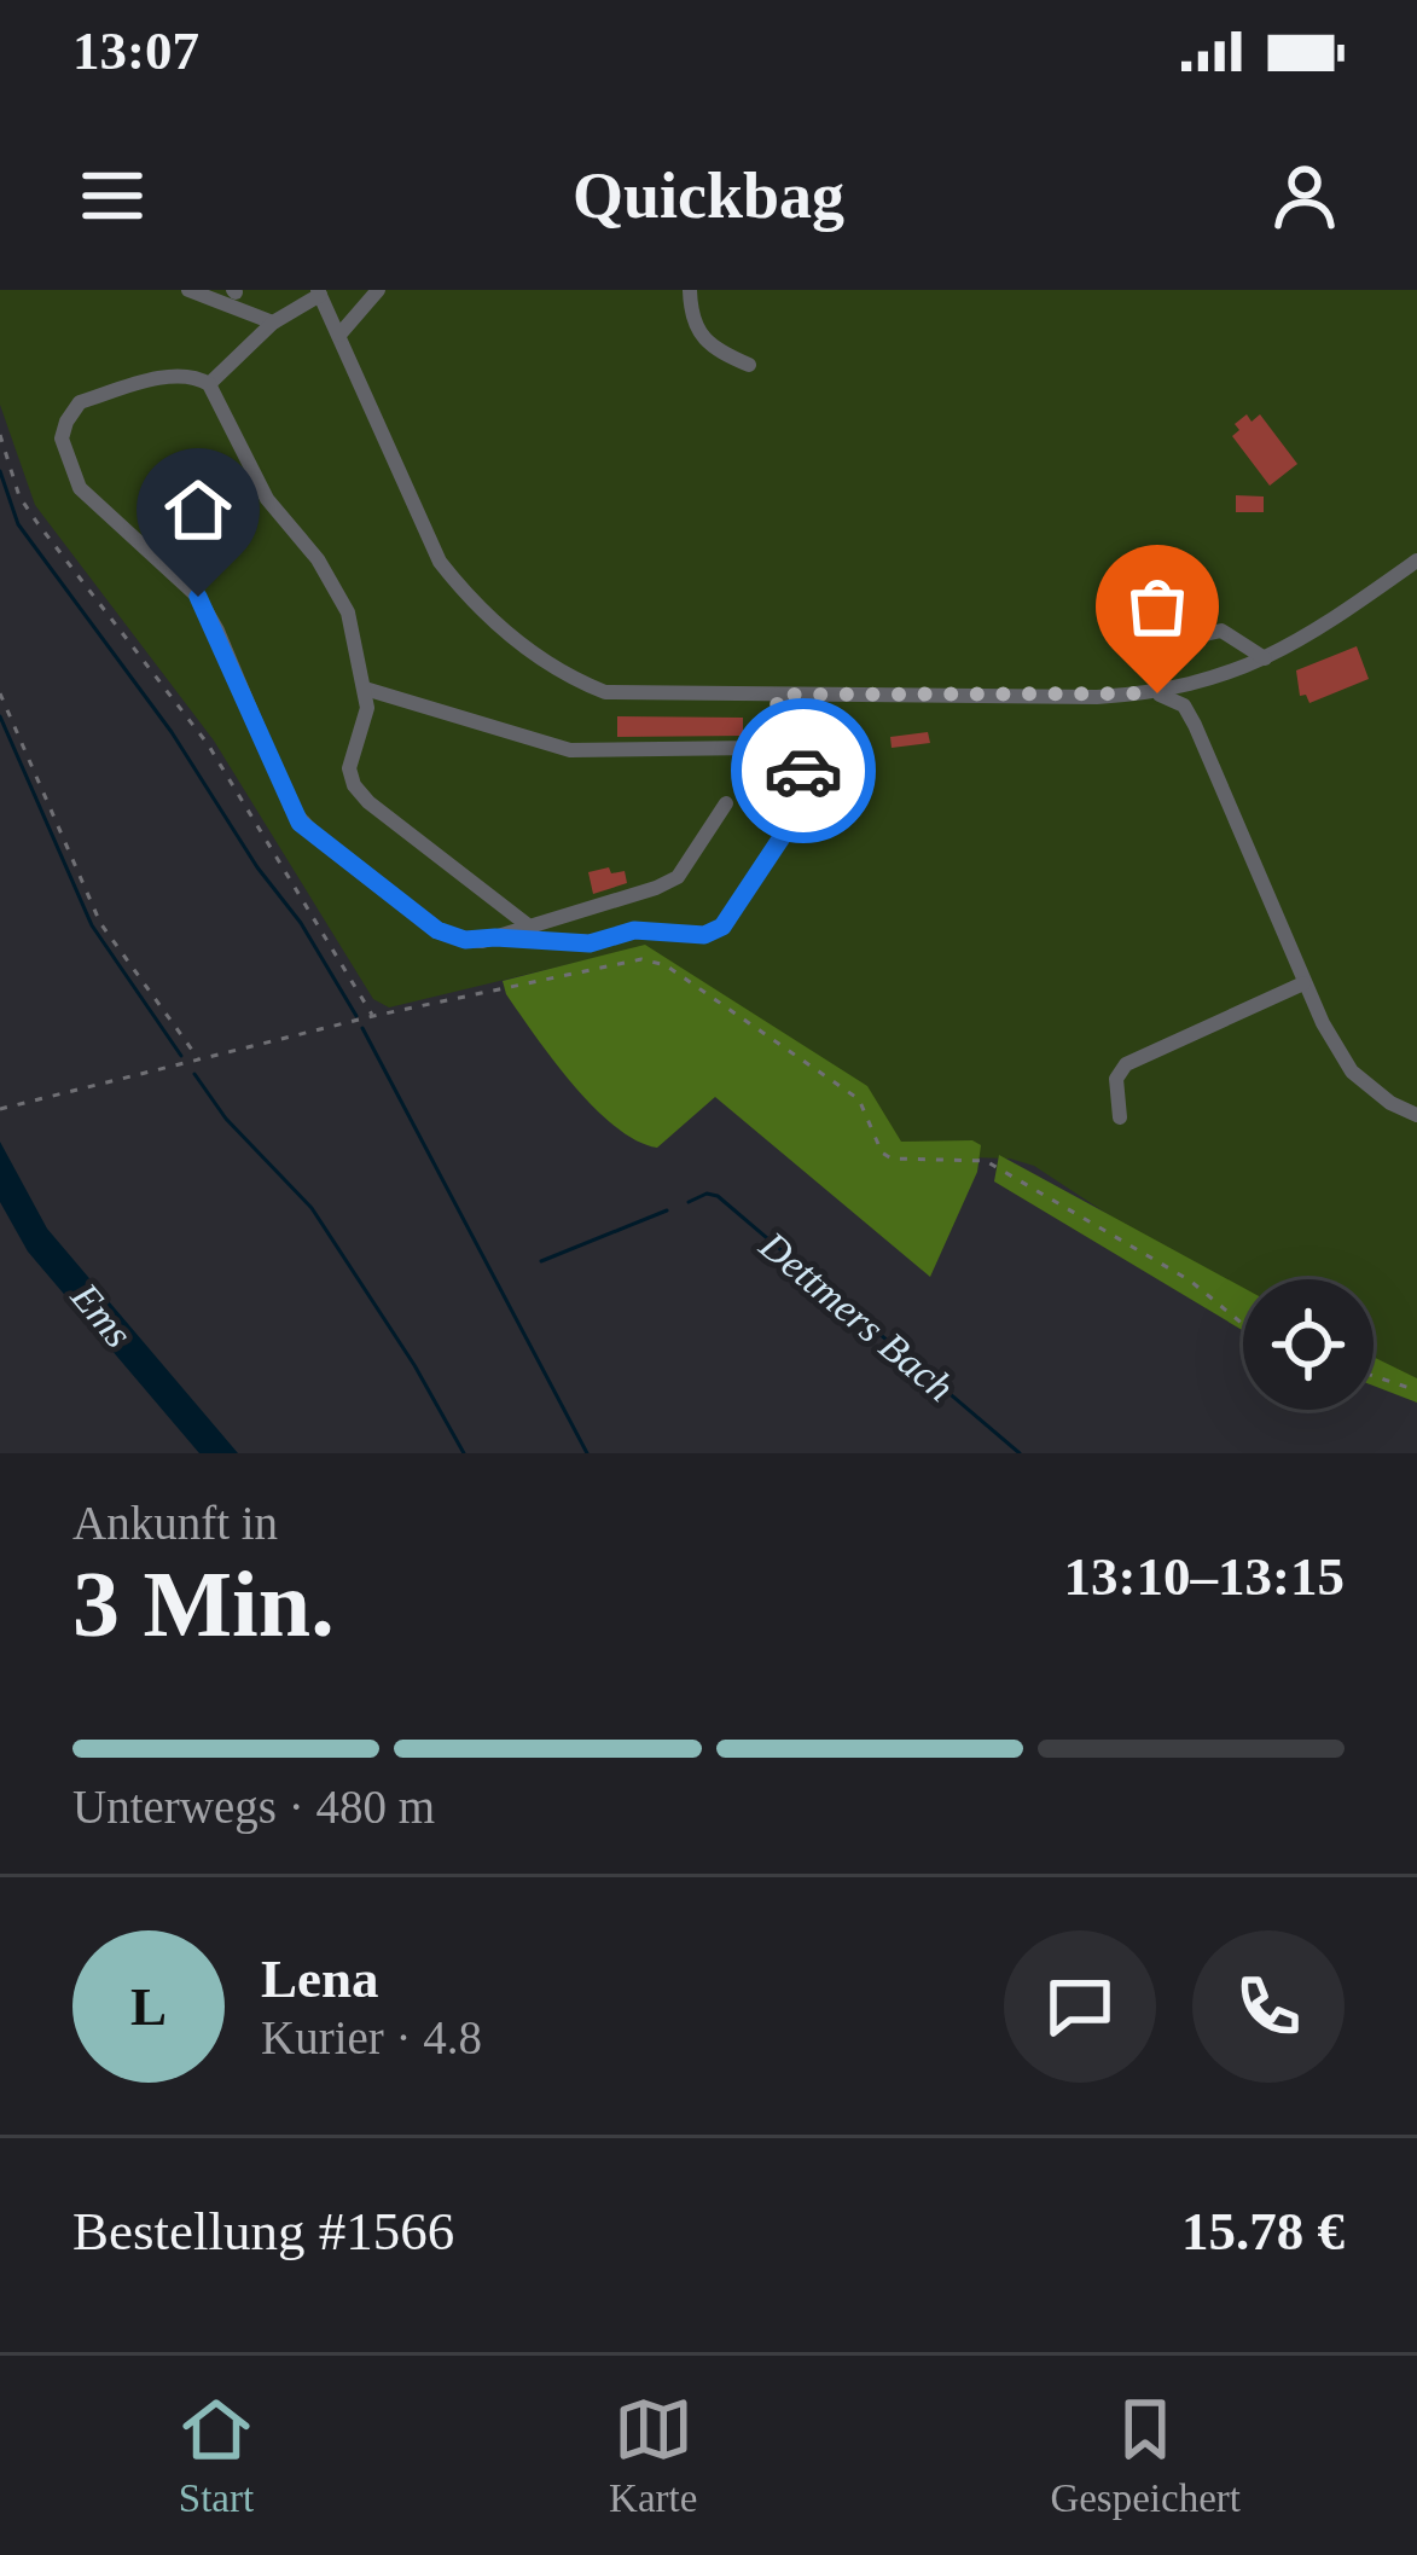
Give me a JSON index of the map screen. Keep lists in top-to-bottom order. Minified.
{"water":["Ems","Dettmers Bach"],"page":{"status":"13:07","header":"Quickbag","heading":["3 Min.","Ankunft in","13:10–13:15"],"panel":["Lena","Kurier · 4.8","Bestellung #1566","15.78 €"],"bar":"Unterwegs · 480 m","round":"L","tabs":["Start","Karte","Gespeichert"]}}
